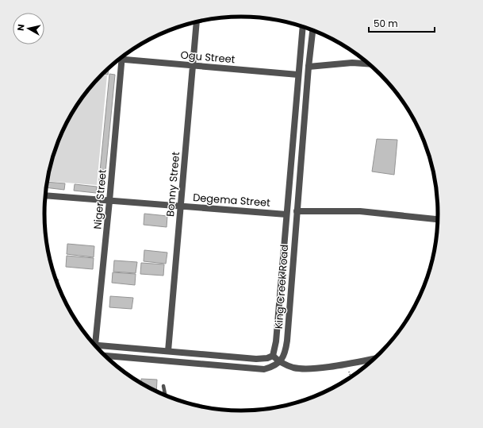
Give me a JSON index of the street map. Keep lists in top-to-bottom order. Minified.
{"streets":{"street":["Ogu Street","Bonny Street","Niger Street","Degema Street","King Creek Road"]},"crossings":[["Ogu Street","Bonny Street"],["Ogu Street","King Creek Road"],["Bonny Street","Degema Street"],["Niger Street","Degema Street"],["Degema Street","King Creek Road"]],"scale_bar":"50 m","north":"left"}
